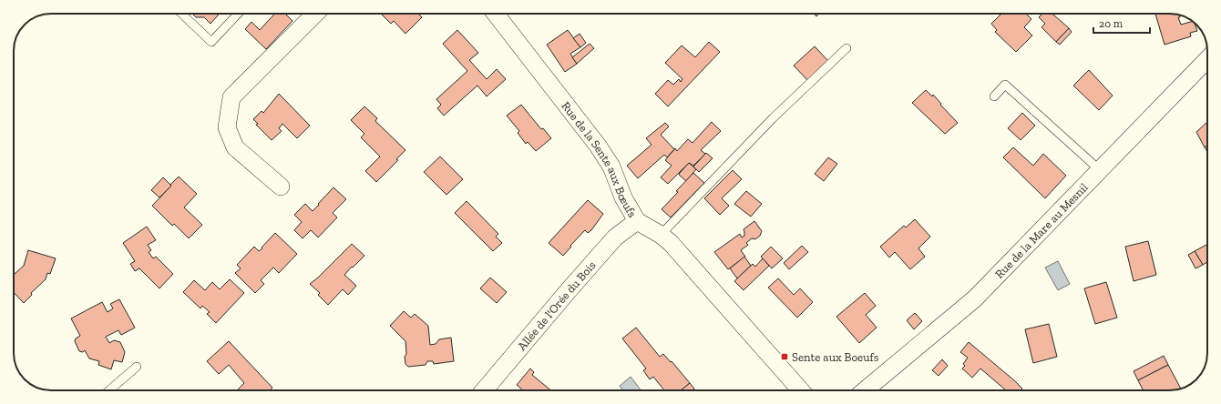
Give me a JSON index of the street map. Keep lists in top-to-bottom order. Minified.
{"streets":{"street":["Rue de la Sente aux Bœufs","Rue de la Mare au Mesnil","Allée de l'Orée du Bois"]},"crossings":[["Rue de la Sente aux Bœufs","Allée de l'Orée du Bois"]],"places":{"transit":["Sente aux Boeufs"]},"scale_bar":"20 m"}
